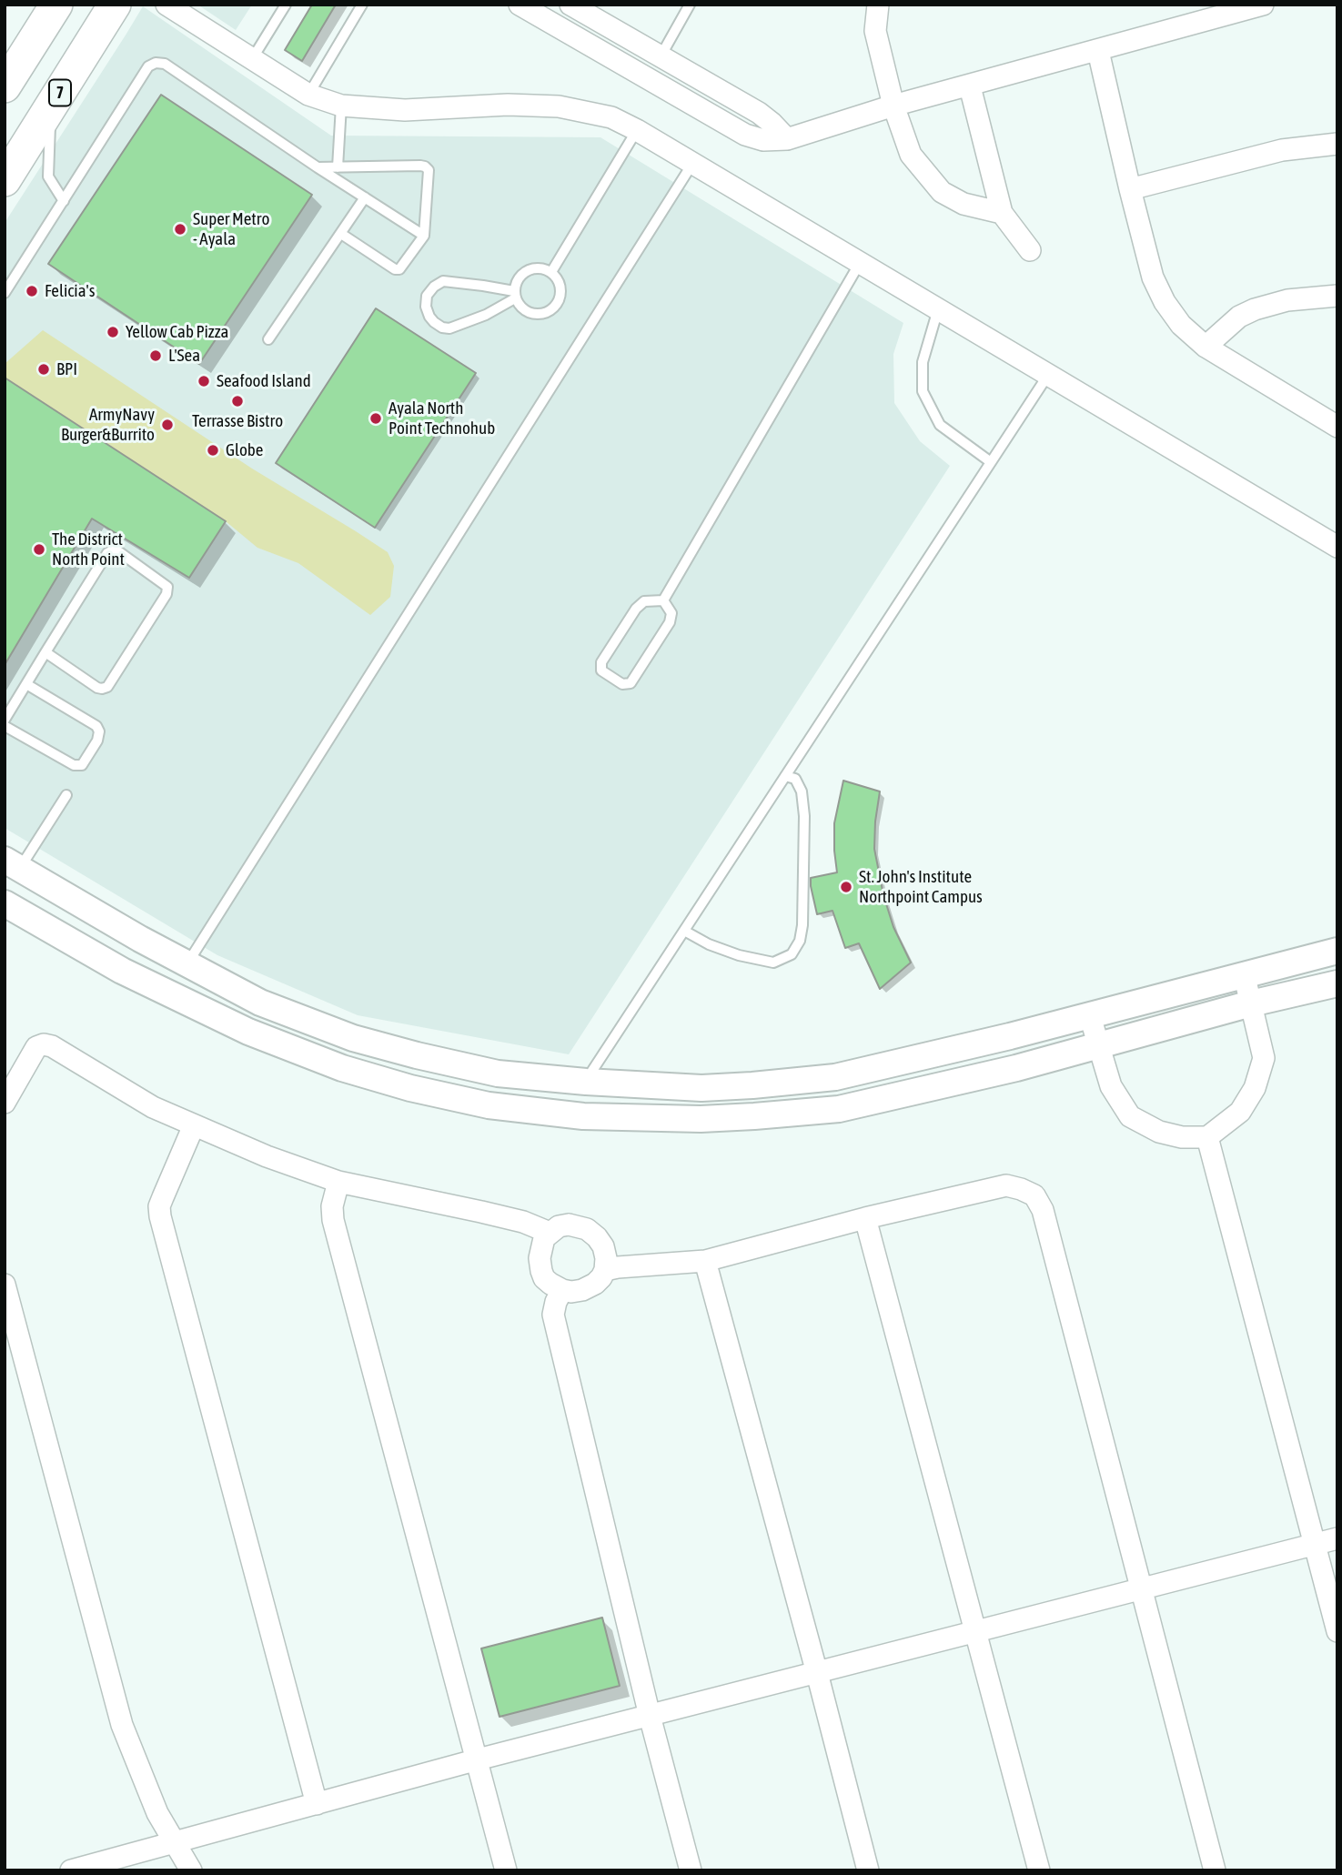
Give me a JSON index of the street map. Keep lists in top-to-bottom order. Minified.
{"streets":{"main road":["7"]},"places":["Super Metro - Ayala","Felicia's","Yellow Cab Pizza","L'Sea","BPI","Seafood Island","Terrasse Bistro","Ayala North Point Technohub","ArmyNavy Burger&Burrito","Globe","The District North Point","St. John's Institute Northpoint Campus"]}
